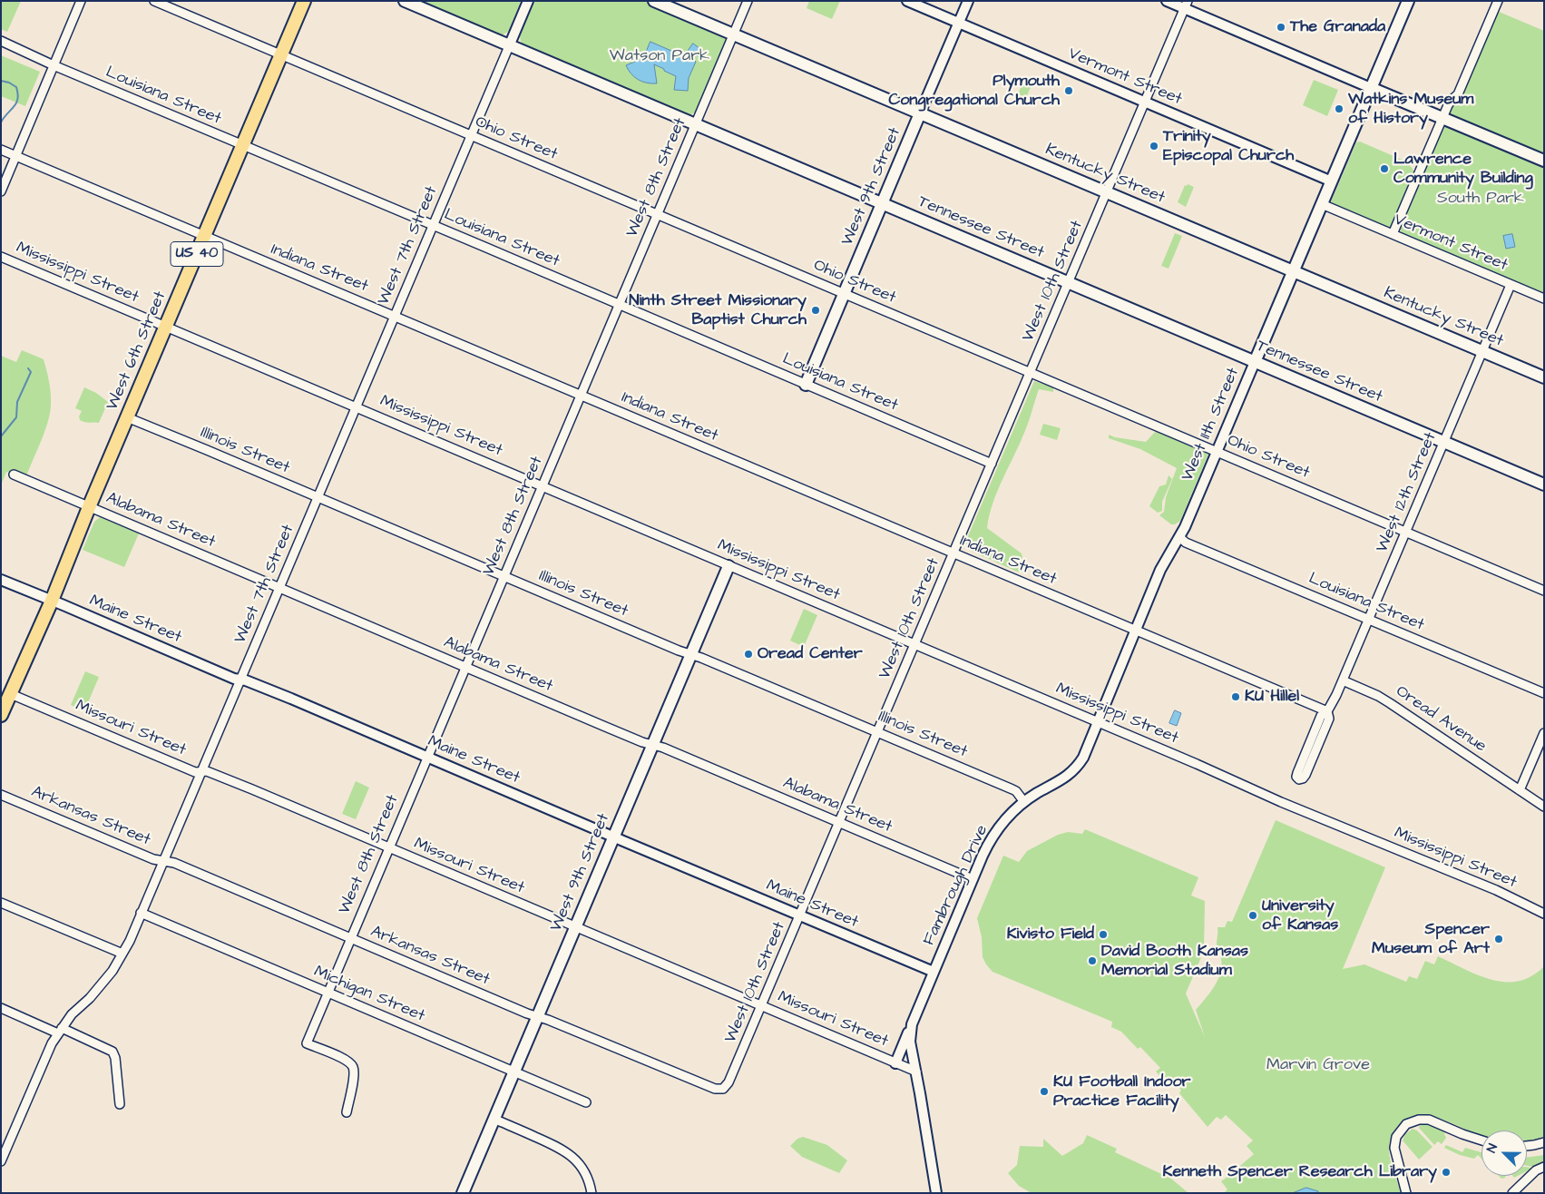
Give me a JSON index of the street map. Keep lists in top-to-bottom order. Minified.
{"streets":{"highway":["US 40","West 6th Street"],"main road":["Kentucky Street","West 9th Street","Tennessee Street","West 11th Street"],"street":["Vermont Street","Louisiana Street","Ohio Street","West 8th Street","West 7th Street","Indiana Street","Mississippi Street","West 10th Street","Illinois Street","West 12th Street","Alabama Street","Maine Street","Oread Avenue","Missouri Street","Arkansas Street","Fambrough Drive","Michigan Street"]},"crossings":[["Vermont Street","West 9th Street"],["Vermont Street","West 10th Street"],["Vermont Street","West 11th Street"],["Vermont Street","West 12th Street"],["Louisiana Street","West 8th Street"],["Louisiana Street","West 9th Street"],["Louisiana Street","West 7th Street"],["Louisiana Street","West 10th Street"],["Louisiana Street","West 6th Street"],["Louisiana Street","West 11th Street"],["Louisiana Street","West 12th Street"],["Ohio Street","West 8th Street"],["Ohio Street","West 9th Street"],["Ohio Street","West 7th Street"],["Ohio Street","West 10th Street"],["Ohio Street","West 6th Street"],["Ohio Street","West 11th Street"],["Ohio Street","West 12th Street"],["Kentucky Street","West 8th Street"],["Kentucky Street","West 9th Street"],["Kentucky Street","West 10th Street"],["Kentucky Street","West 11th Street"],["Kentucky Street","West 12th Street"],["West 8th Street","Tennessee Street"],["West 8th Street","Indiana Street"],["West 8th Street","Mississippi Street"],["West 8th Street","Illinois Street"],["West 8th Street","Alabama Street"],["West 8th Street","Maine Street"],["West 8th Street","Missouri Street"],["West 8th Street","Arkansas Street"],["West 8th Street","Michigan Street"],["West 9th Street","Tennessee Street"],["West 9th Street","Mississippi Street"],["West 9th Street","Illinois Street"],["West 9th Street","Alabama Street"],["West 9th Street","Maine Street"],["West 9th Street","Missouri Street"],["West 9th Street","Arkansas Street"],["West 9th Street","Michigan Street"],["Tennessee Street","West 7th Street"],["Tennessee Street","West 10th Street"],["Tennessee Street","West 11th Street"],["Tennessee Street","West 12th Street"],["West 7th Street","Indiana Street"],["West 7th Street","Mississippi Street"],["West 7th Street","Illinois Street"],["West 7th Street","Alabama Street"],["West 7th Street","Maine Street"],["West 7th Street","Missouri Street"],["West 7th Street","Arkansas Street"],["West 7th Street","Michigan Street"],["Indiana Street","West 10th Street"],["Indiana Street","West 6th Street"],["Indiana Street","West 11th Street"],["Indiana Street","West 12th Street"],["Mississippi Street","West 10th Street"],["Mississippi Street","West 6th Street"],["Mississippi Street","West 11th Street"],["Mississippi Street","Fambrough Drive"],["West 10th Street","Illinois Street"],["West 10th Street","Alabama Street"],["West 10th Street","Maine Street"],["West 10th Street","Missouri Street"],["West 10th Street","Arkansas Street"],["West 6th Street","Illinois Street"],["West 6th Street","Alabama Street"],["West 6th Street","Maine Street"],["West 6th Street","Missouri Street"],["West 11th Street","Fambrough Drive"],["Illinois Street","Fambrough Drive"],["West 12th Street","Oread Avenue"],["Alabama Street","Fambrough Drive"],["Maine Street","Fambrough Drive"],["Missouri Street","Fambrough Drive"]],"parks":["Watson Park","South Park","Marvin Grove"],"places":["The Granada","Plymouth Congregational Church","Watkins Museum of History","Trinity Episcopal Church","Lawrence Community Building","Ninth Street Missionary Baptist Church","Oread Center","KU Hillel","University of Kansas","Kivisto Field","Spencer Museum of Art","David Booth Kansas Memorial Stadium","KU Football Indoor Practice Facility","Kenneth Spencer Research Library"],"north":"top left"}
